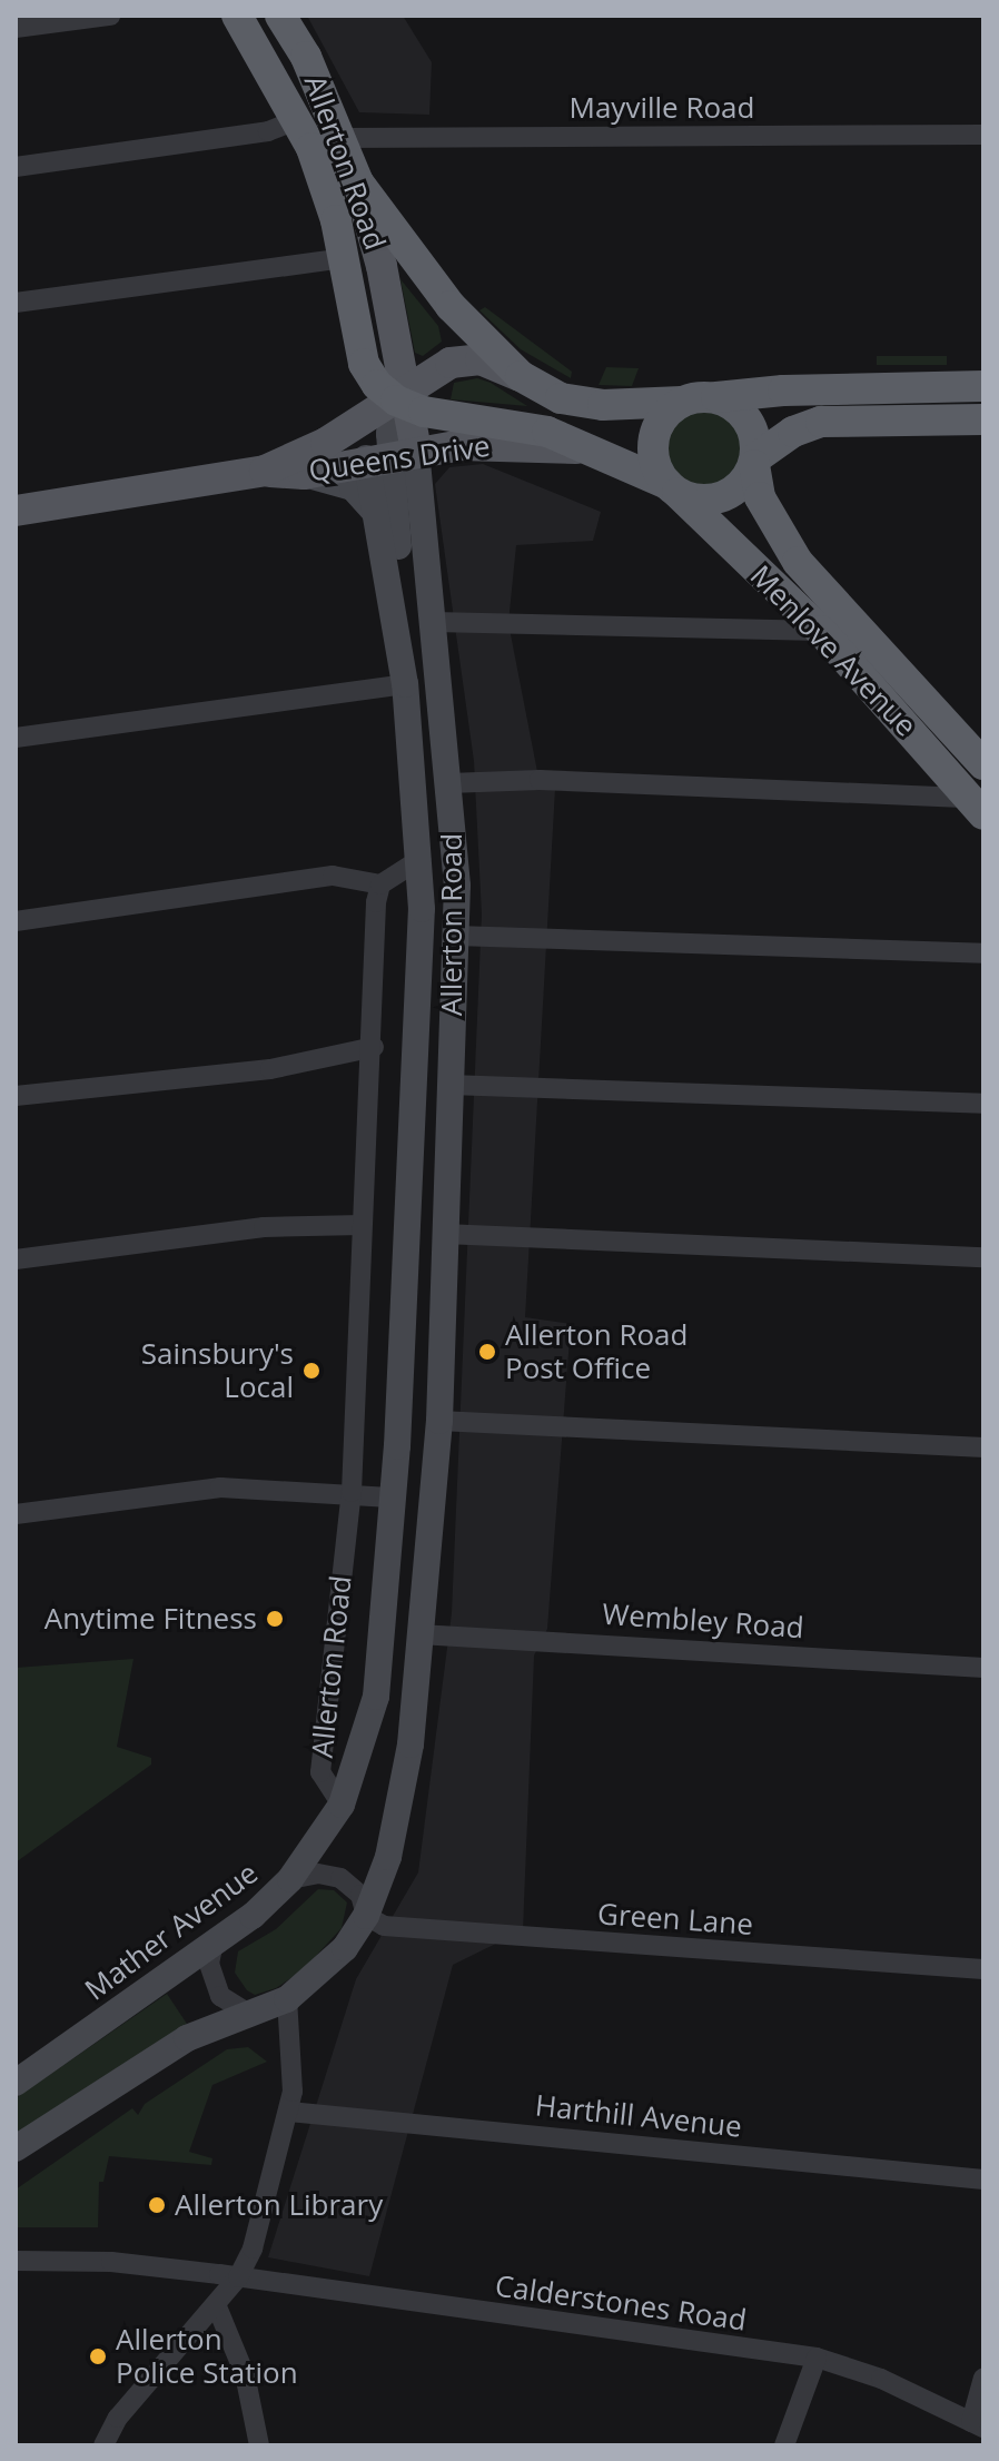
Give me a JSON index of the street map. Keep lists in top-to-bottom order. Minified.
{"streets":{"highway":["Allerton Road","Queens Drive","Menlove Avenue"],"main road":["Mather Avenue"],"street":["Mayville Road","Wembley Road","Green Lane","Harthill Avenue","Calderstones Road"]},"crossings":[["Mayville Road","Allerton Road"],["Allerton Road","Queens Drive"],["Allerton Road","Wembley Road"],["Allerton Road","Green Lane"],["Allerton Road","Mather Avenue"],["Queens Drive","Menlove Avenue"]],"places":["Allerton Road Post Office","Sainsbury's Local","Anytime Fitness","Allerton Library","Allerton Police Station"]}
